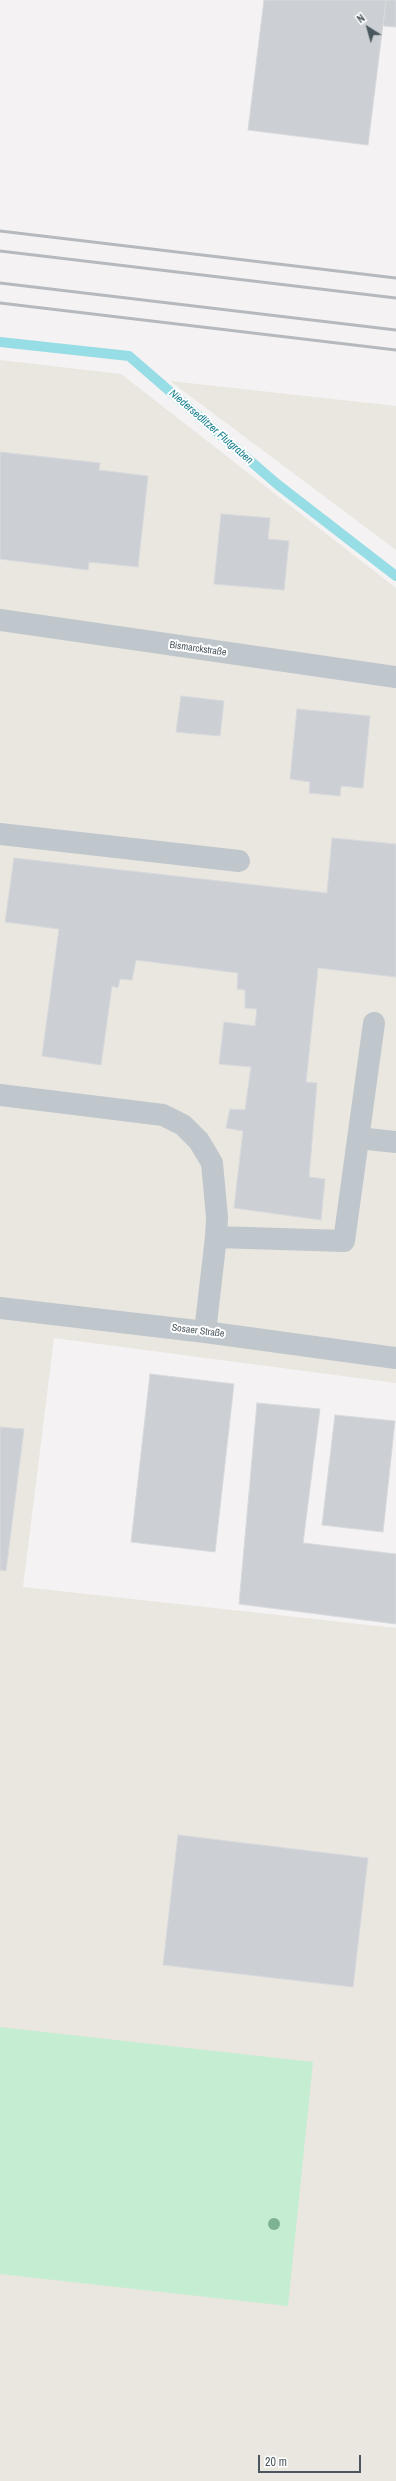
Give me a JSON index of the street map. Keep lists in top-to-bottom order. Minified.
{"streets":{"street":["Bismarckstraße","Sosaer Straße"]},"water":["Niedersedlitzer Flutgraben"],"scale_bar":"20 m","north":"top left"}
